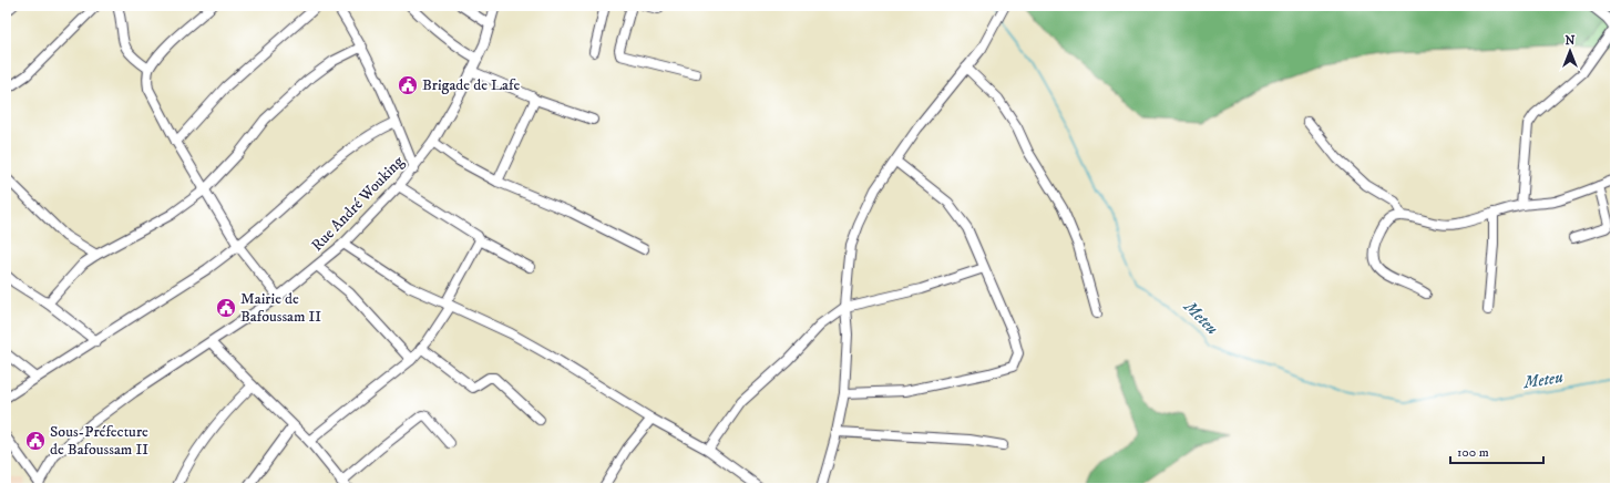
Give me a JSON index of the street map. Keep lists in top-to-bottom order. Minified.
{"streets":{"street":["Rue André Wouking"]},"water":["Meteu"],"places":{"public building":["Brigade de Lafe","Mairie de Bafoussam II","Sous-Préfecture de Bafoussam II"]},"scale_bar":"100 m","north":"top"}
